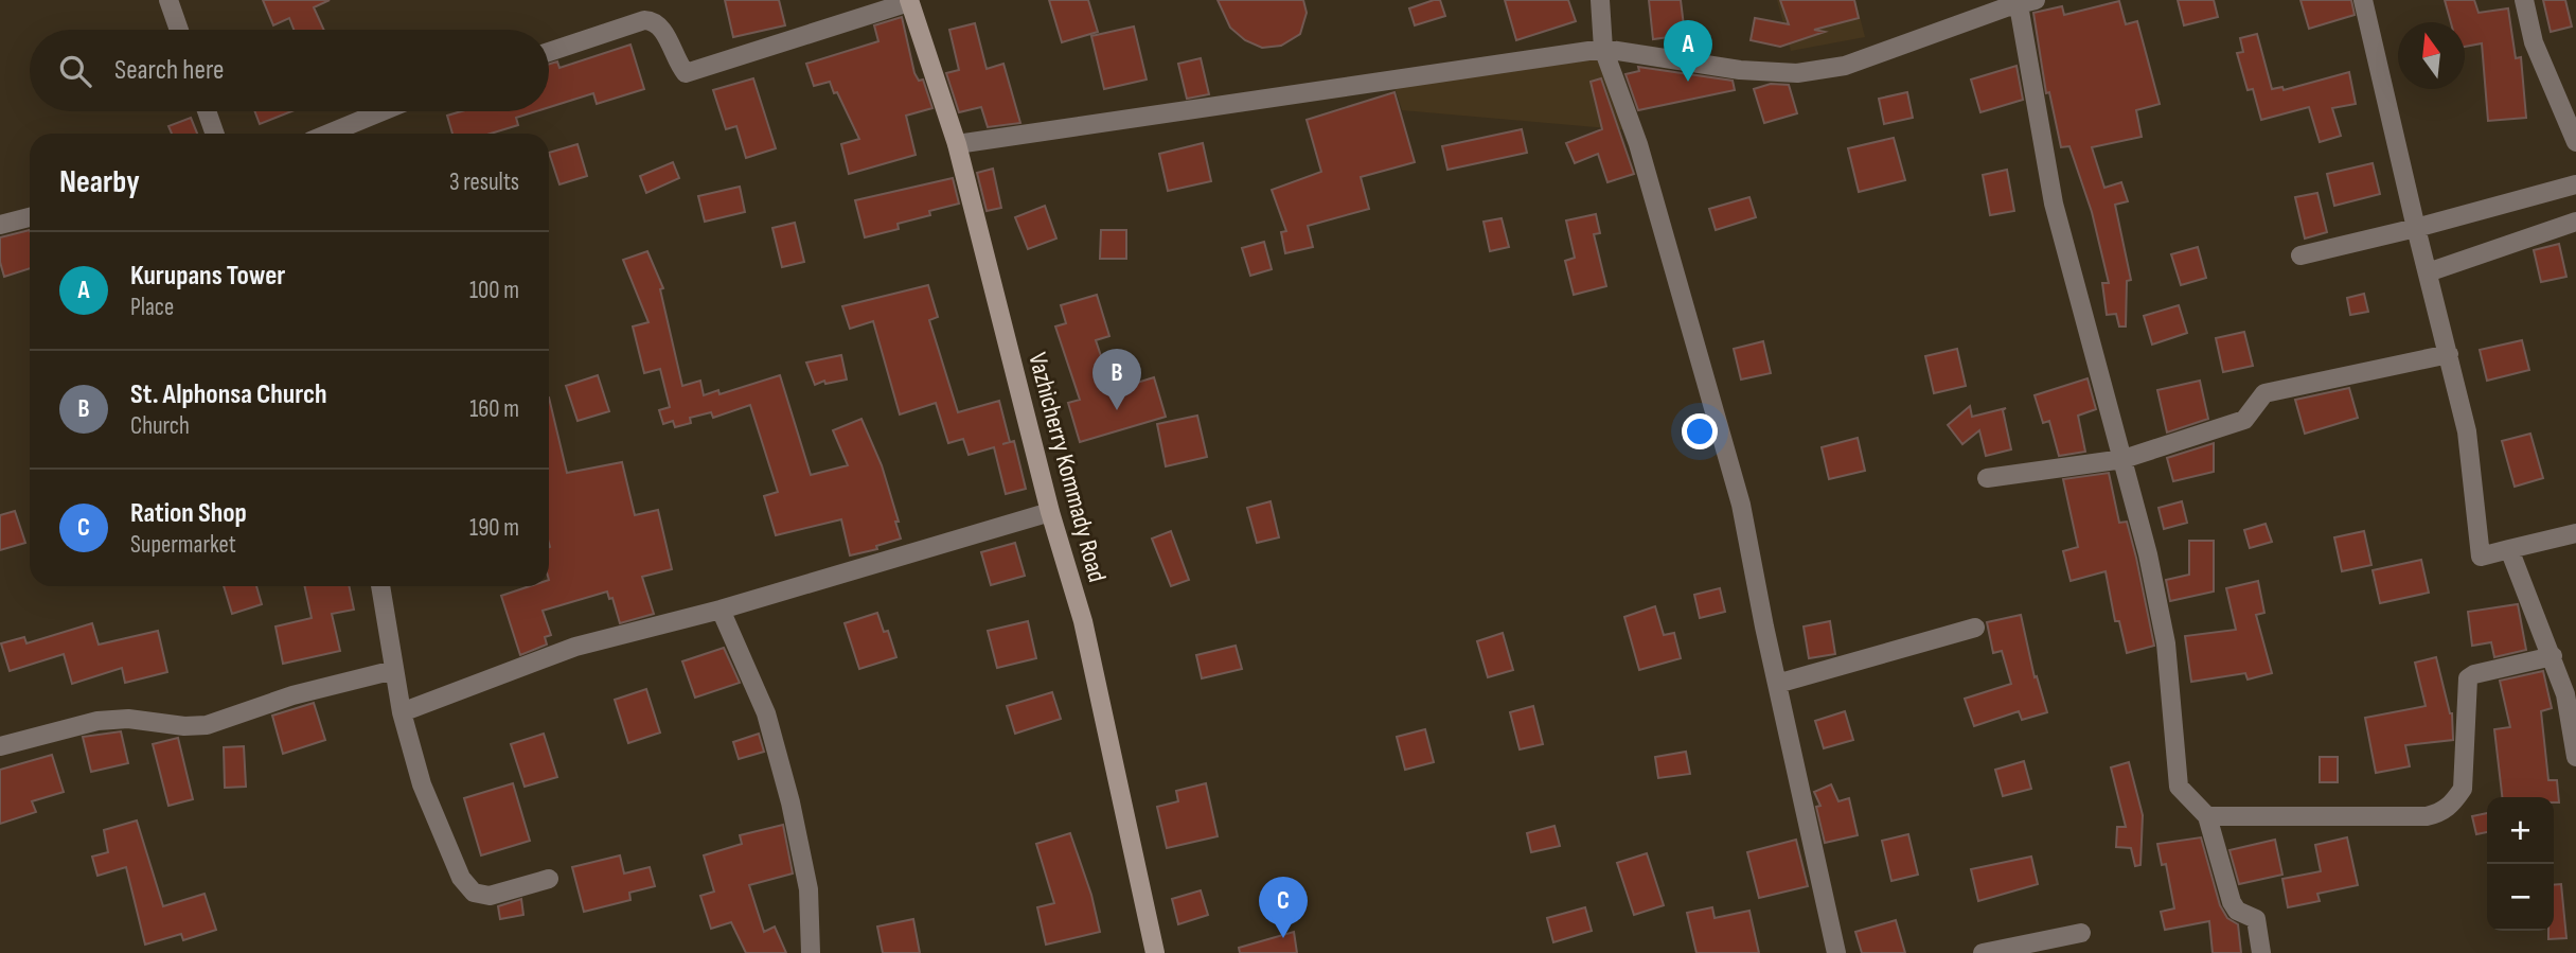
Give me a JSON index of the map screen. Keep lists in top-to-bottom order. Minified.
{"streets":{"main road":["Vazhicherry Kommady Road"]},"north":"top","page":{"pins":["A","B","C"],"search":"Search here","heading":["Nearby","3 results"],"list":[{"mark":"A","name":"Kurupans Tower","note":"Place","value":"100 m"},{"mark":"B","name":"St. Alphonsa Church","note":"Church","value":"160 m"},{"mark":"C","name":"Ration Shop","note":"Supermarket","value":"190 m"}],"map_buttons":["+","−"]}}
